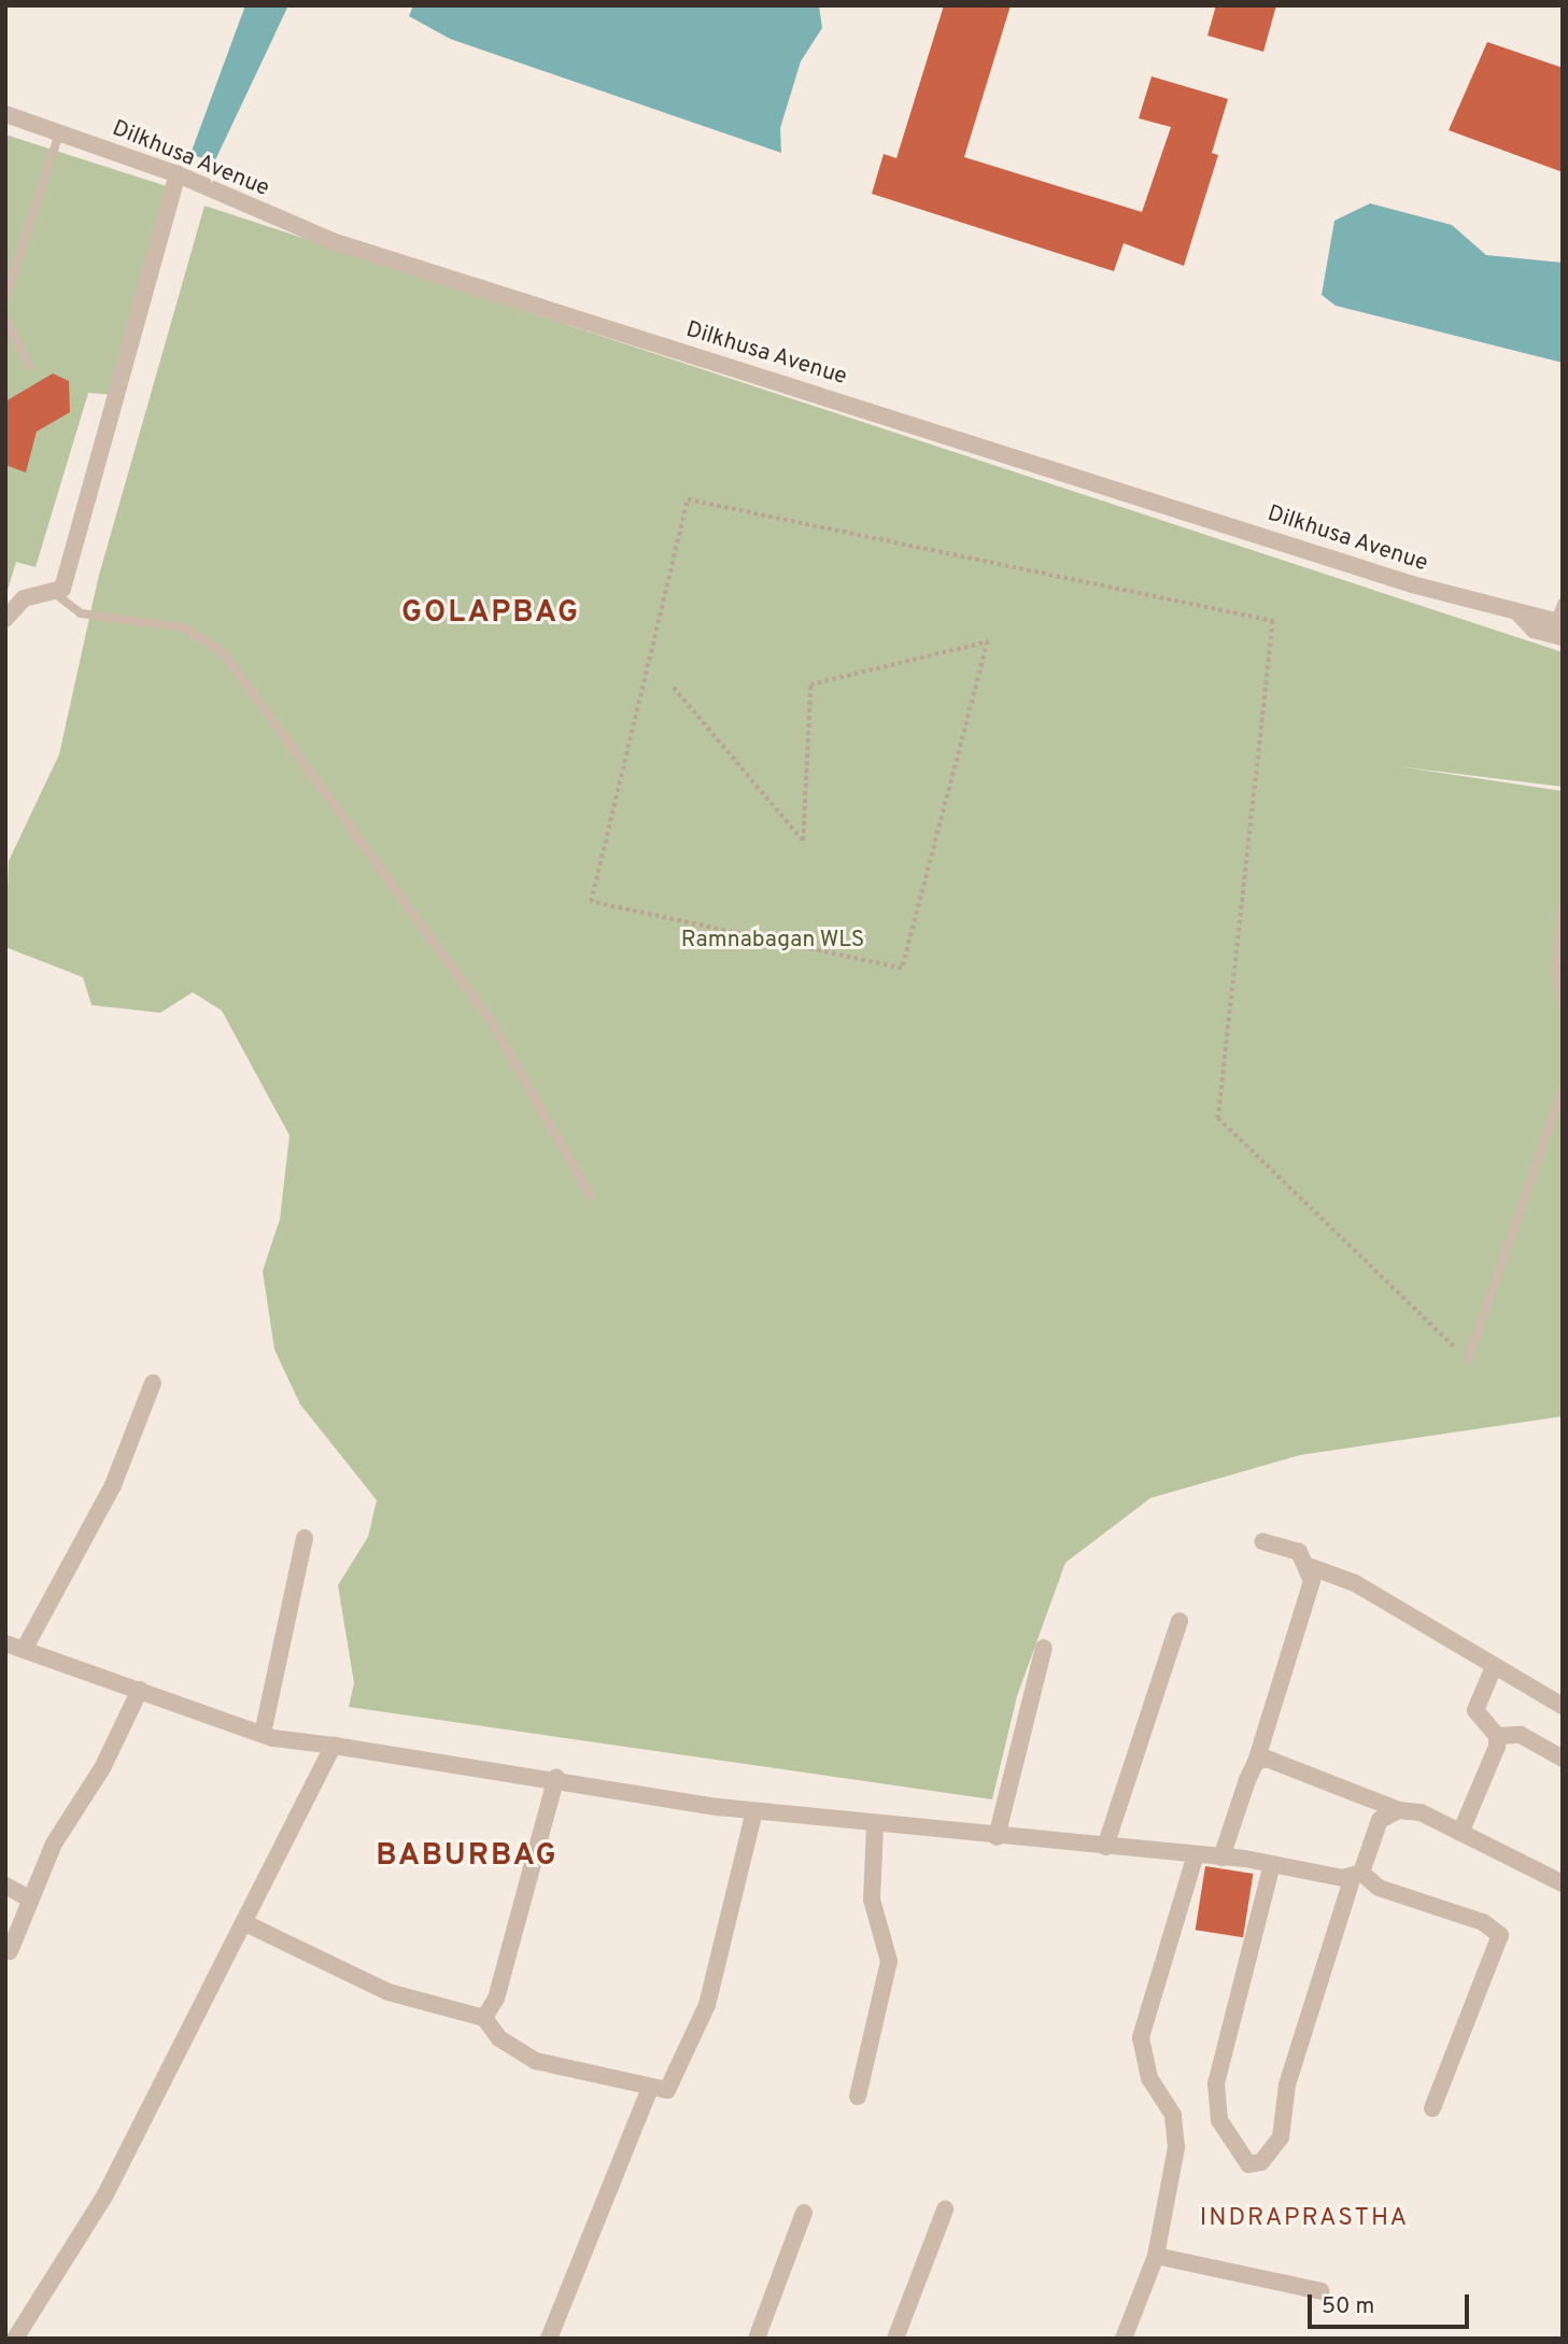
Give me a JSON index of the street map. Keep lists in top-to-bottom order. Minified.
{"streets":{"street":["Dilkhusa Avenue"]},"districts":["GOLAPBAG","BABURBAG","INDRAPRASTHA"],"parks":["Ramnabagan WLS"],"scale_bar":"50 m"}
